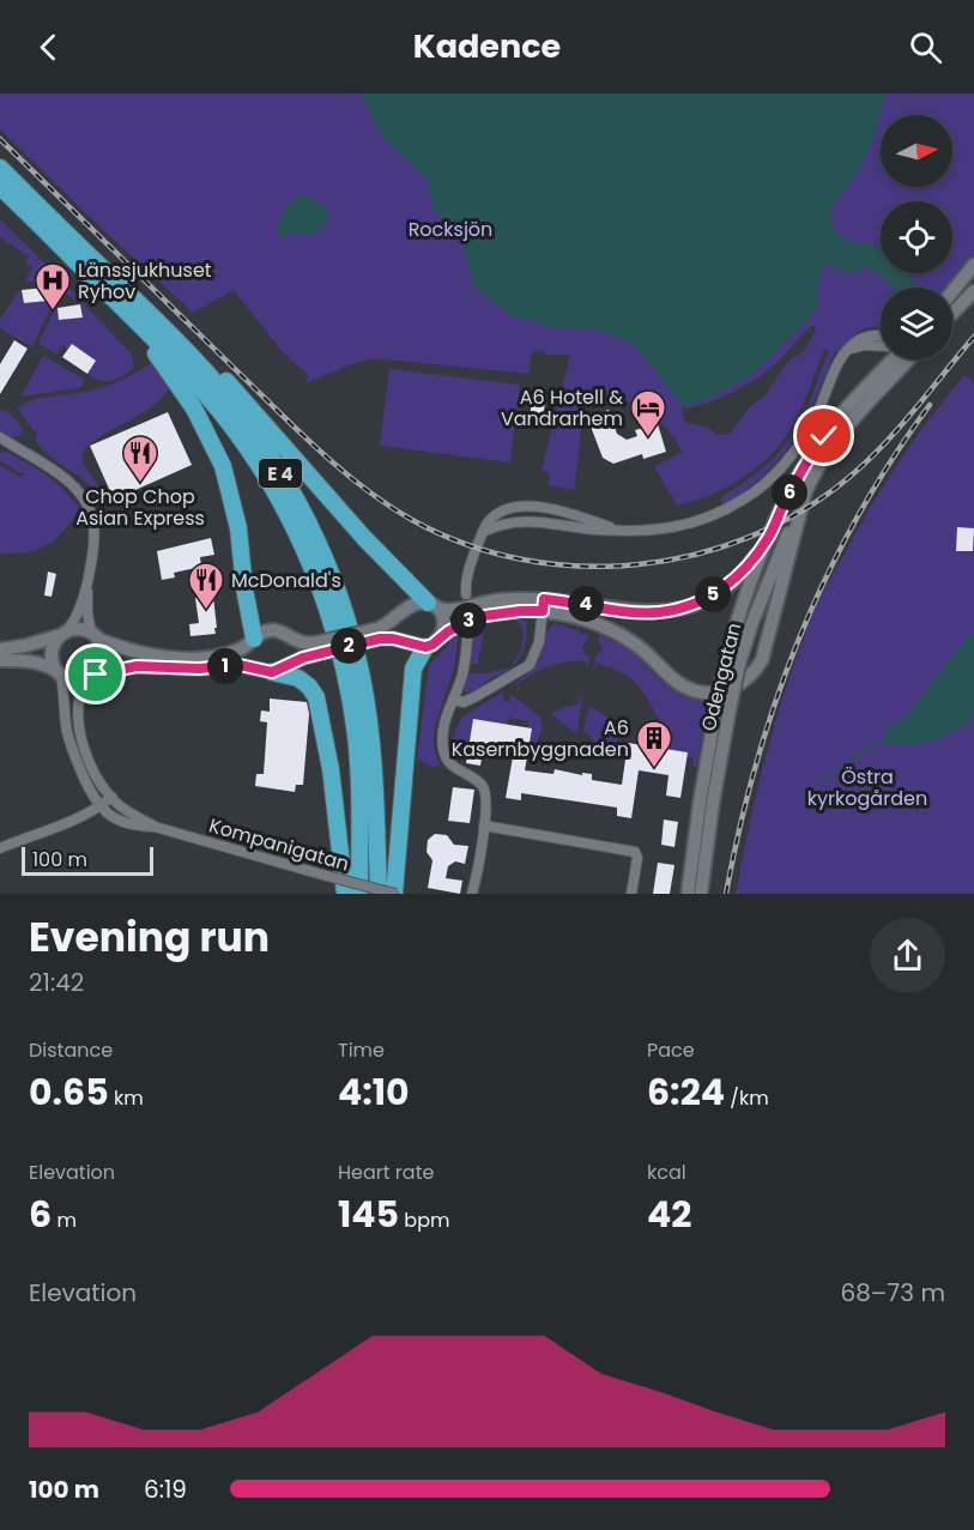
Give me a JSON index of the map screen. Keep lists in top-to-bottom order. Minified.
{"streets":{"highway":["E 4"],"street":["Odengatan","Kompanigatan"]},"parks":["Rocksjön","Östra kyrkogården"],"places":{"hospital":["Länssjukhuset Ryhov"],"hotel":["A6 Hotell & Vandrarhem"],"restaurant":["Chop Chop Asian Express","McDonald's"],"building":["A6 Kasernbyggnaden"]},"scale_bar":"100 m","north":"right","page":{"header":"Kadence","pins":["6","5","4","3","2","1"],"scale":"100 m","heading":["Evening run","21:42"],"stats":[["Distance","0.65 km"],["Time","4:10"],["Pace","6:24 /km"],["Elevation","6 m"],["Heart rate","145 bpm"],["kcal","42"]],"chart":["Elevation","68–73 m"],"list":[{"name":"100 m","note":"6:19"}]}}
